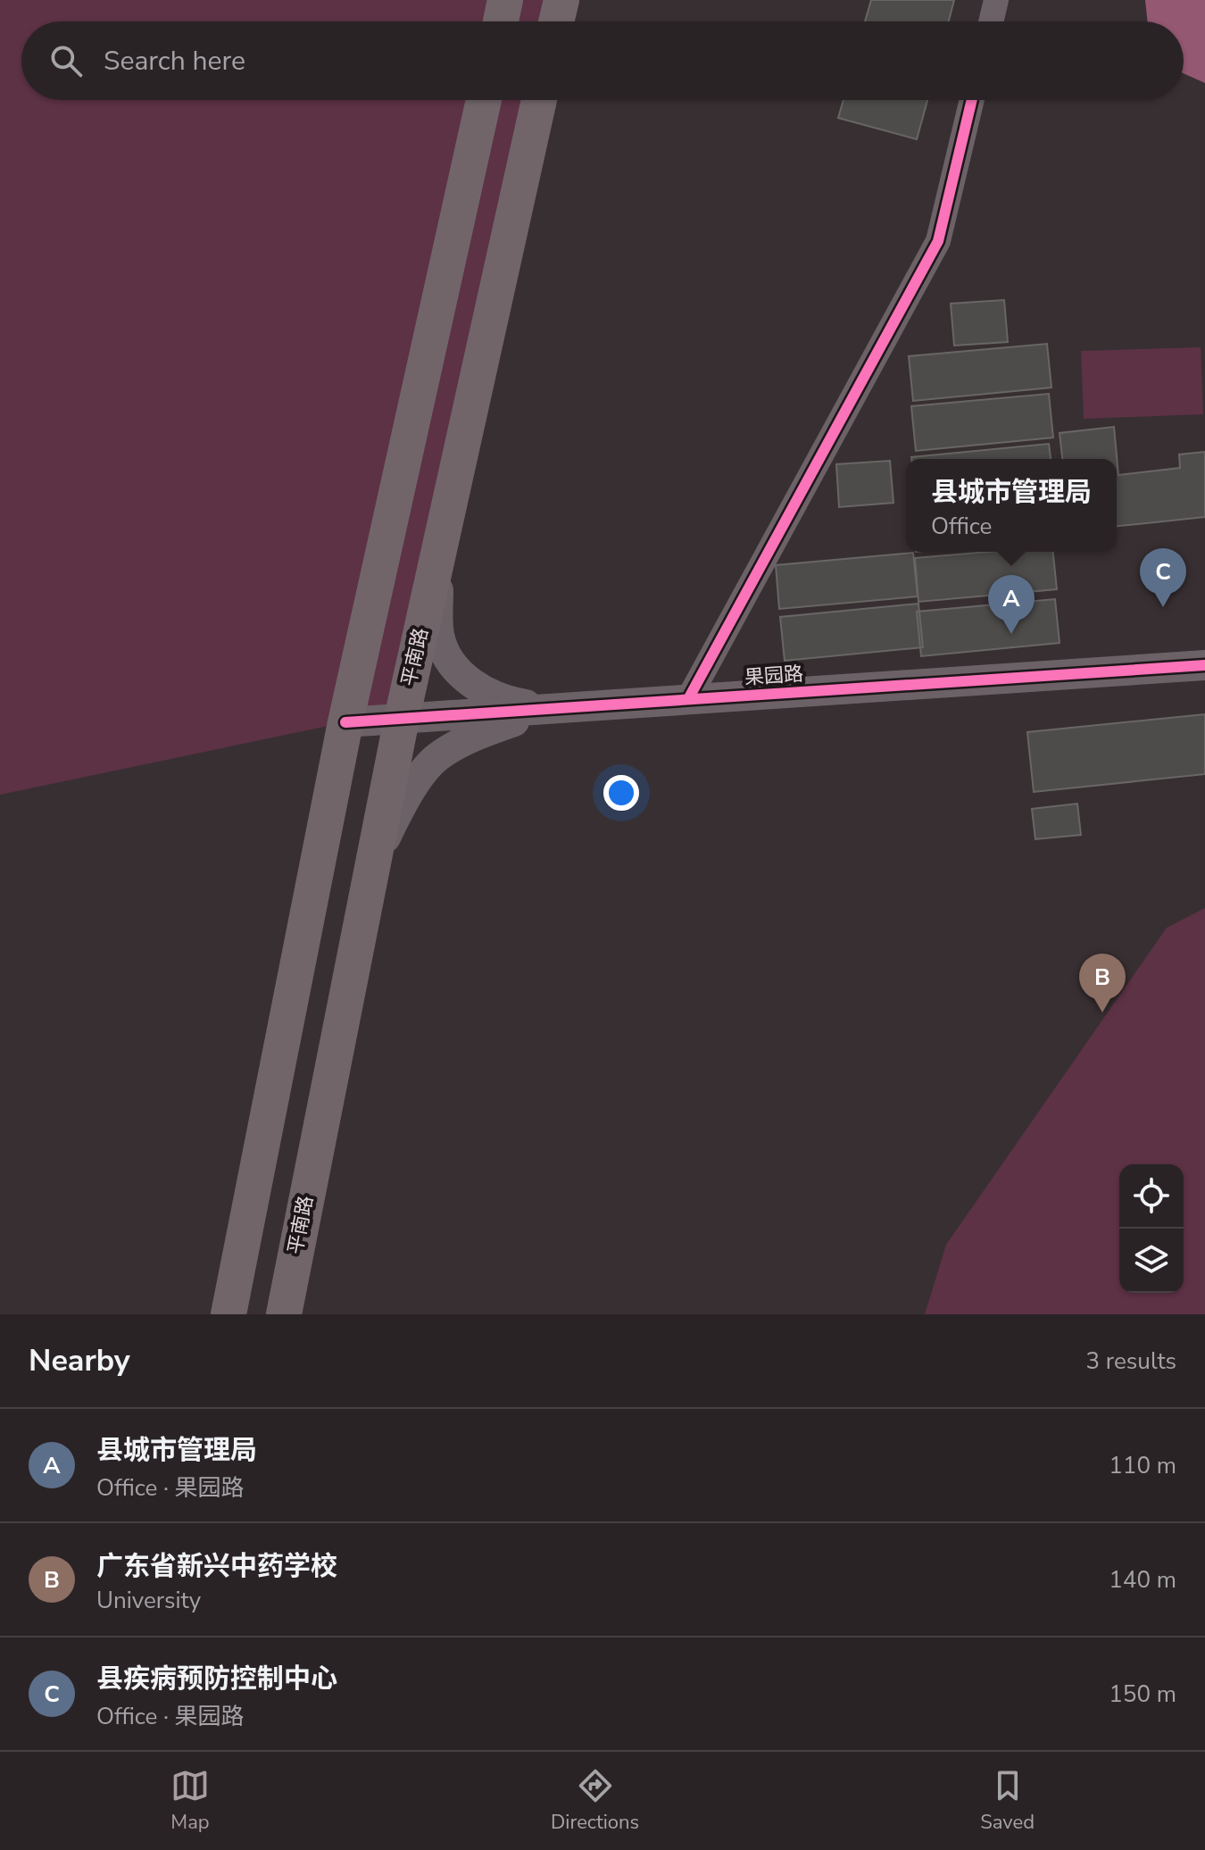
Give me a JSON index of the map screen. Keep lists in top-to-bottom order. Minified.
{"streets":{"main road":["平南路"],"street":["果园路"]},"crossings":[["平南路","果园路"]],"page":{"search":"Search here","popup":["县城市管理局","Office"],"pins":["C","A","B"],"heading":["Nearby","3 results"],"list":[{"mark":"A","name":"县城市管理局","note":"Office · 果园路","value":"110 m"},{"mark":"B","name":"广东省新兴中药学校","note":"University","value":"140 m"},{"mark":"C","name":"县疾病预防控制中心","note":"Office · 果园路","value":"150 m"}],"nav":["Map","Directions","Saved"]}}
